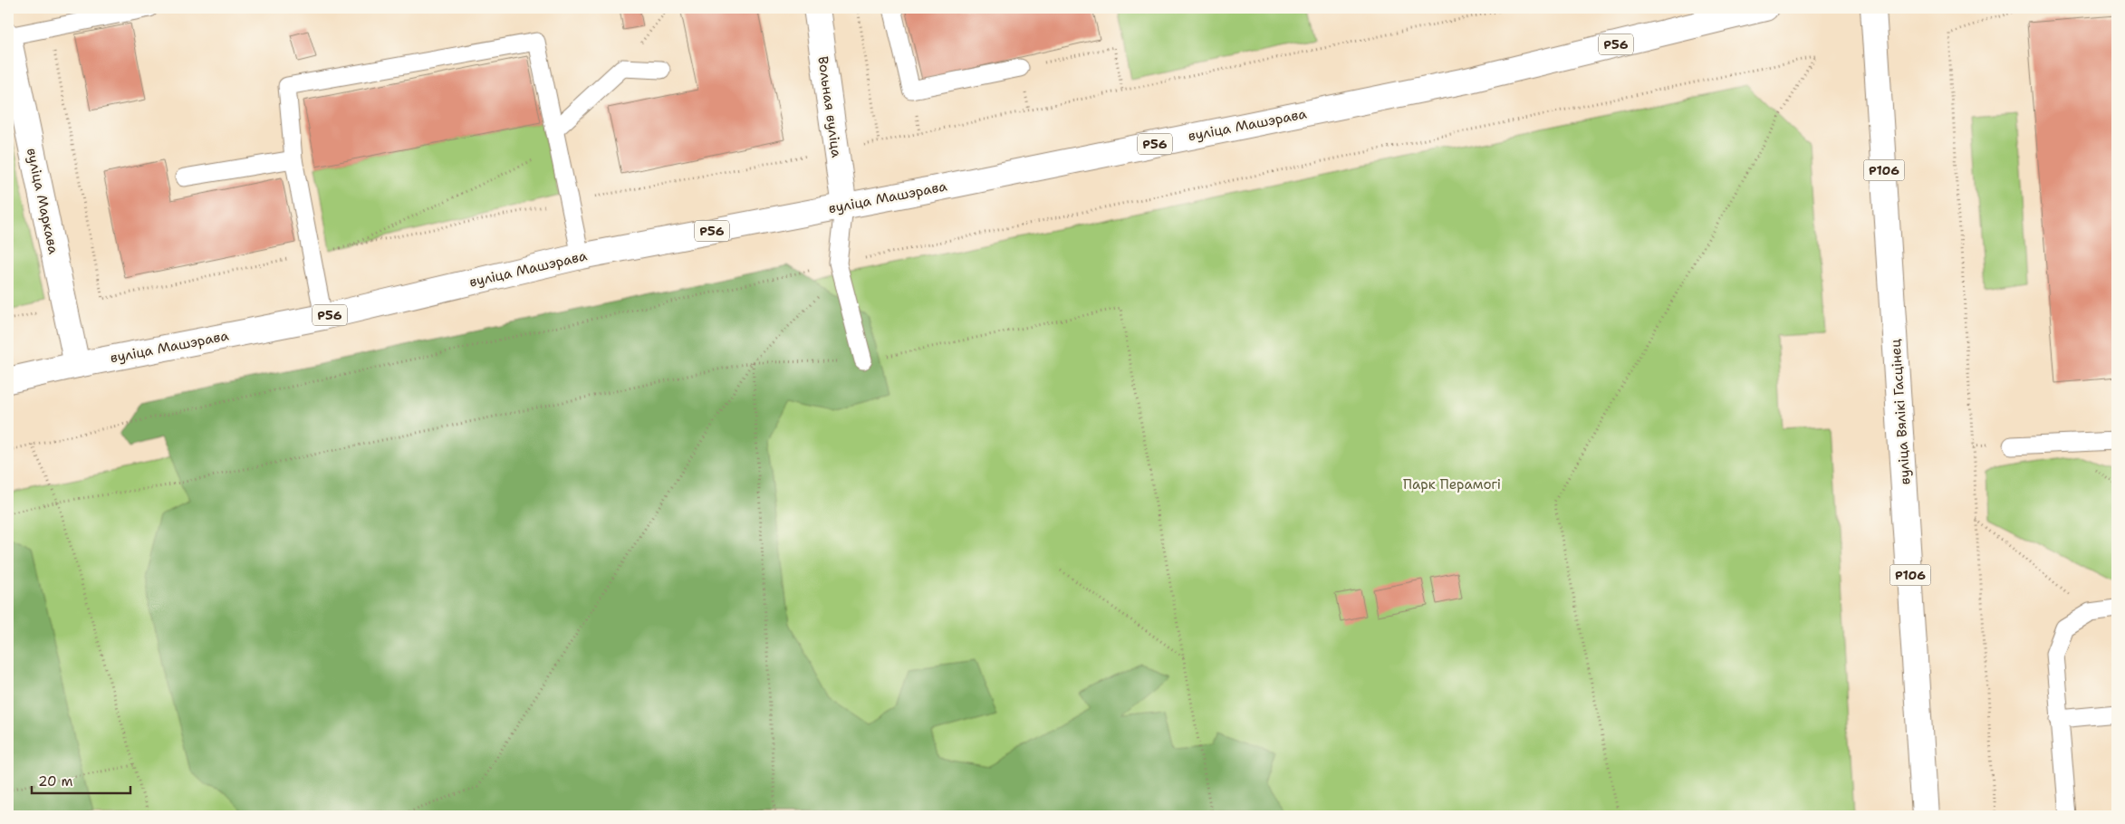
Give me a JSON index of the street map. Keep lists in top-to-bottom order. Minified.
{"streets":{"main road":["Р56","Вольная вуліца","вуліца Машэрава","Р106","вуліца Маркава","вуліца Вялікі Гасцінец"]},"crossings":[["Вольная вуліца","вуліца Машэрава"],["вуліца Машэрава","вуліца Маркава"]],"parks":["Парк Перамогі"],"scale_bar":"20 m"}
